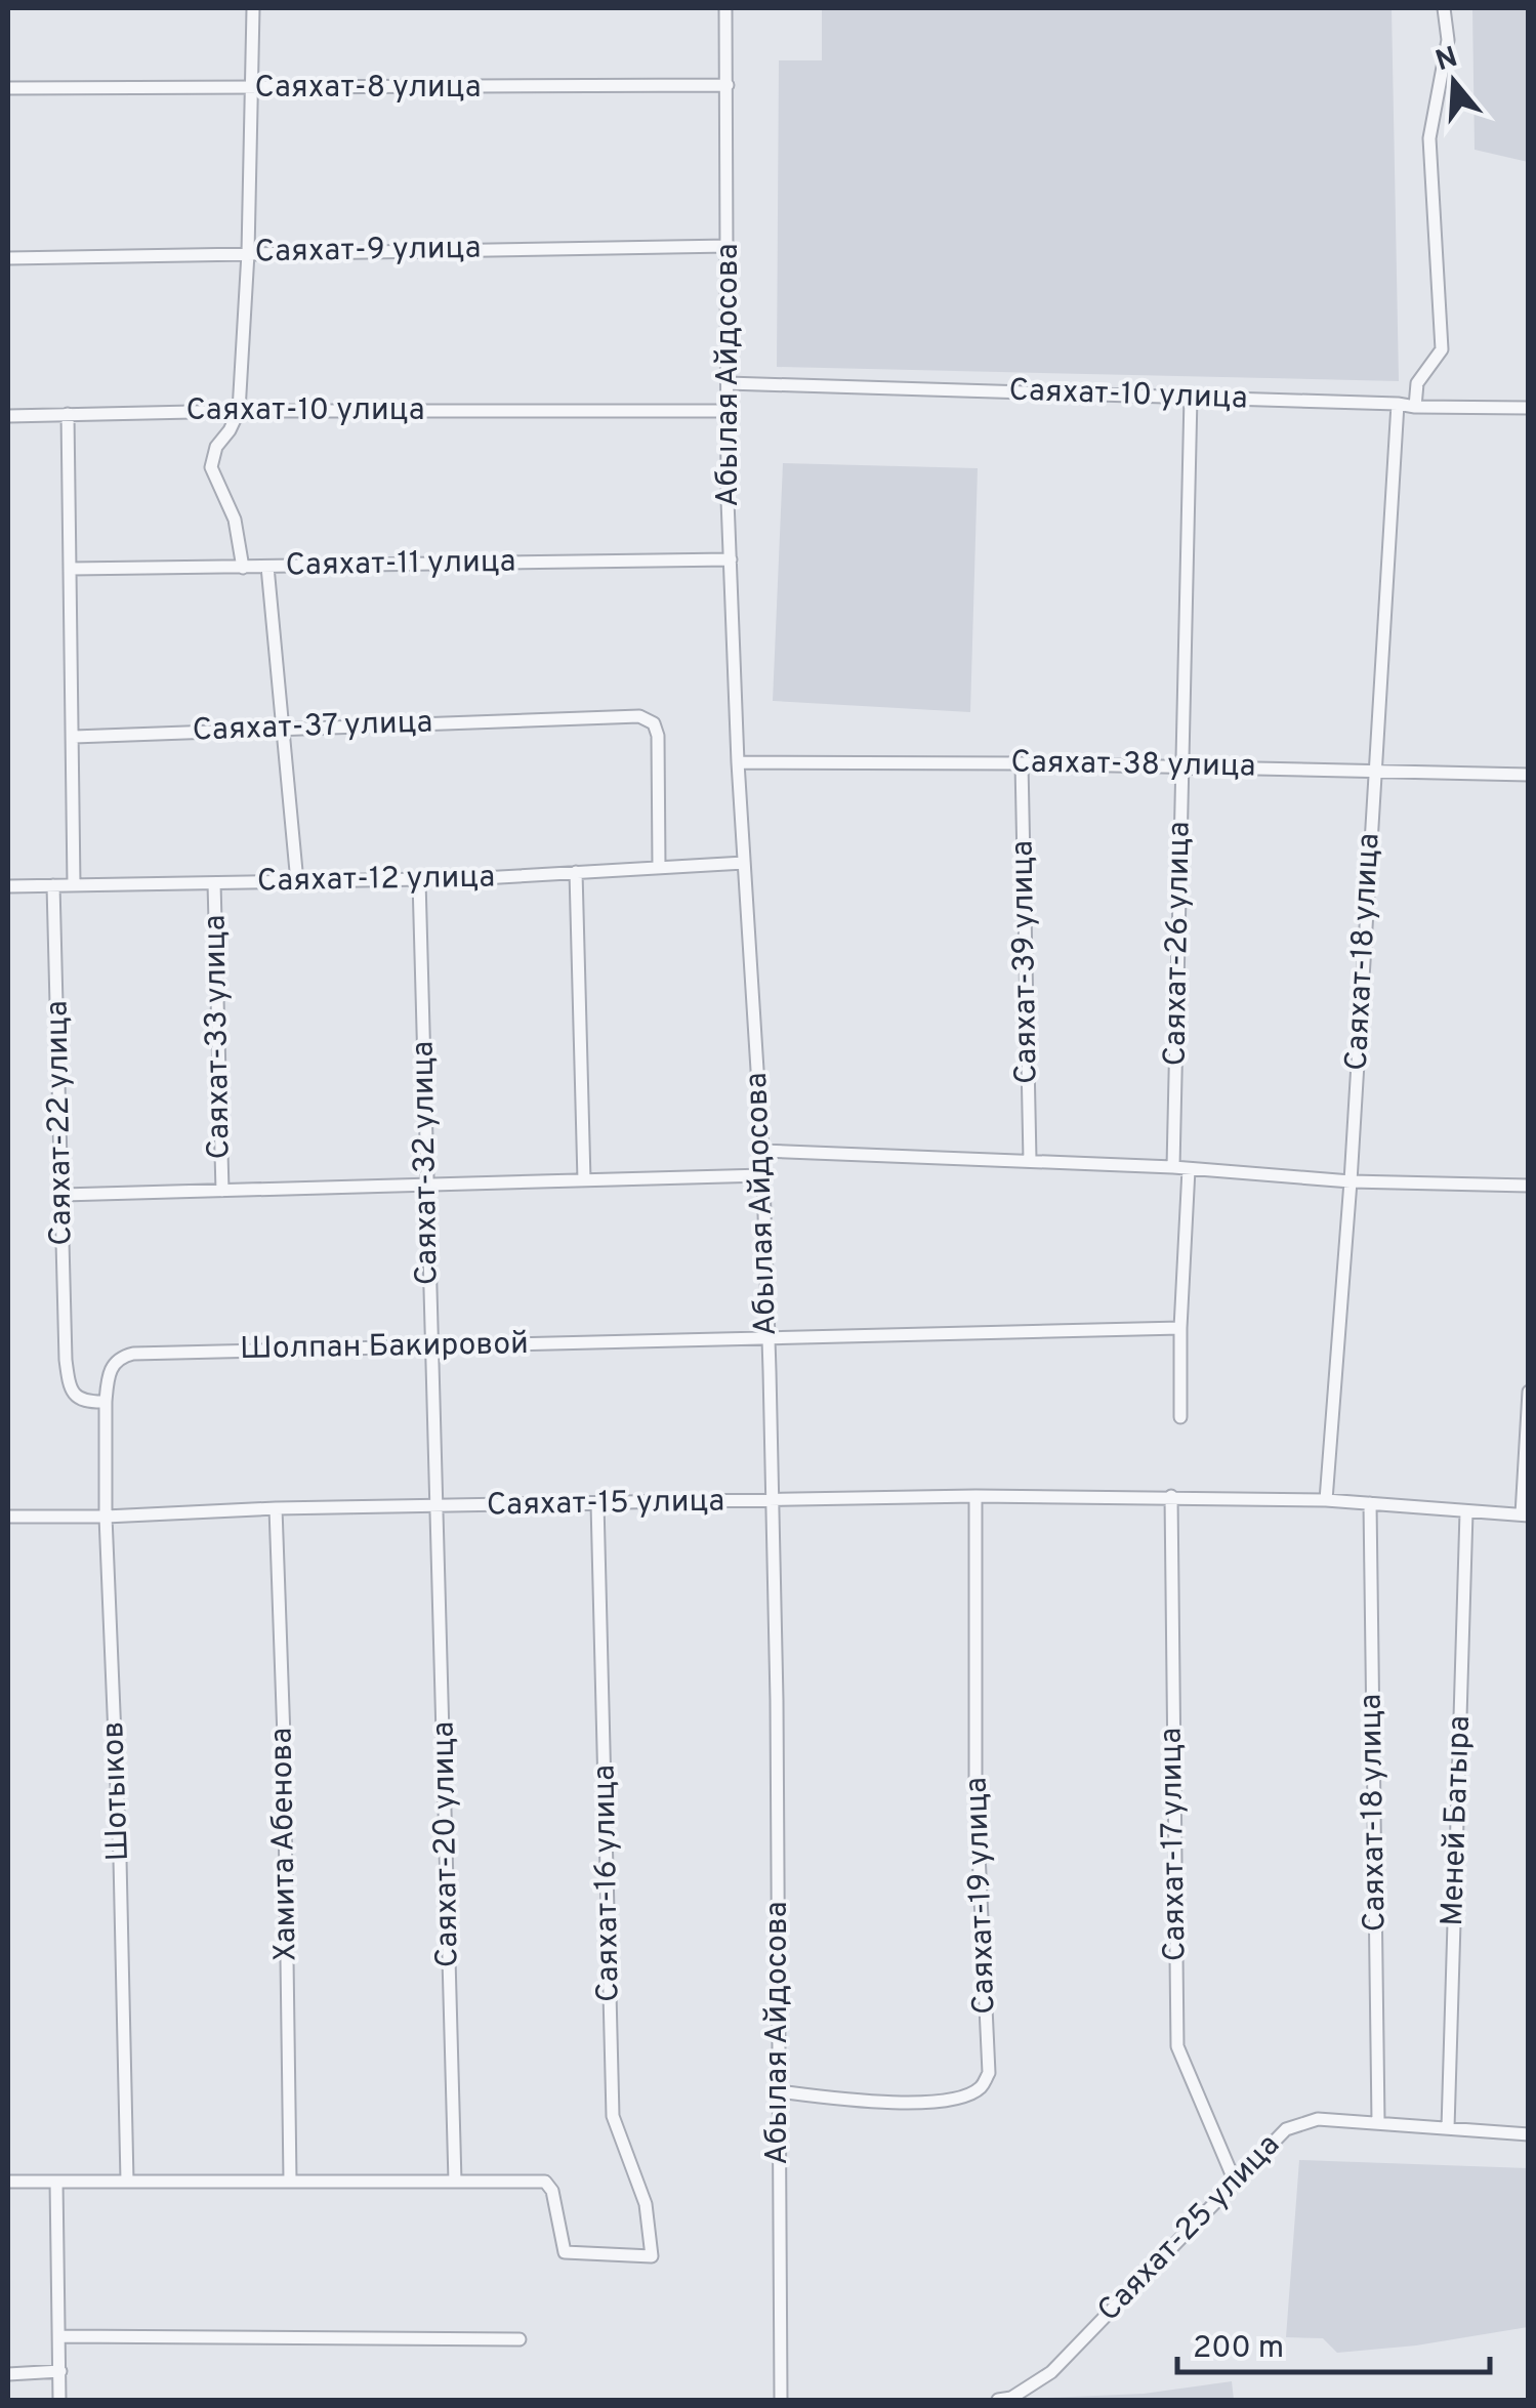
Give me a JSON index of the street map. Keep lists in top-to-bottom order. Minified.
{"streets":{"street":["Саяхат-8 улица","Саяхат-9 улица","Абылая Айдосова","Саяхат-10 улица","Саяхат-11 улица","Саяхат-37 улица","Саяхат-38 улица","Саяхат-12 улица","Саяхат-26 улица","Саяхат-18 улица","Саяхат-39 улица","Саяхат-33 улица","Саяхат-22 улица","Саяхат-32 улица","Шолпан Бакировой","Саяхат-15 улица","Шотыков","Меней Батыра","Хамита Абенова","Саяхат-20 улица","Саяхат-17 улица","Саяхат-16 улица","Саяхат-19 улица","Саяхат-25 улица"]},"crossings":[["Саяхат-8 улица","Абылая Айдосова"],["Саяхат-9 улица","Абылая Айдосова"],["Абылая Айдосова","Саяхат-10 улица"],["Абылая Айдосова","Саяхат-11 улица"],["Абылая Айдосова","Саяхат-38 улица"],["Абылая Айдосова","Саяхат-12 улица"],["Абылая Айдосова","Шолпан Бакировой"],["Абылая Айдосова","Саяхат-15 улица"],["Абылая Айдосова","Саяхат-19 улица"],["Саяхат-10 улица","Саяхат-26 улица"],["Саяхат-10 улица","Саяхат-18 улица"],["Саяхат-37 улица","Саяхат-12 улица"],["Саяхат-38 улица","Саяхат-26 улица"],["Саяхат-38 улица","Саяхат-18 улица"],["Саяхат-38 улица","Саяхат-39 улица"],["Саяхат-12 улица","Саяхат-33 улица"],["Саяхат-12 улица","Саяхат-22 улица"],["Саяхат-12 улица","Саяхат-32 улица"],["Саяхат-18 улица","Саяхат-15 улица"],["Саяхат-18 улица","Саяхат-25 улица"],["Саяхат-22 улица","Шолпан Бакировой"],["Саяхат-22 улица","Шотыков"],["Саяхат-32 улица","Шолпан Бакировой"],["Саяхат-32 улица","Саяхат-15 улица"],["Саяхат-32 улица","Саяхат-20 улица"],["Шолпан Бакировой","Шотыков"],["Саяхат-15 улица","Шотыков"],["Саяхат-15 улица","Меней Батыра"],["Саяхат-15 улица","Хамита Абенова"],["Саяхат-15 улица","Саяхат-20 улица"],["Саяхат-15 улица","Саяхат-17 улица"],["Саяхат-15 улица","Саяхат-16 улица"],["Саяхат-15 улица","Саяхат-19 улица"],["Меней Батыра","Саяхат-25 улица"],["Саяхат-20 улица","Саяхат-16 улица"],["Саяхат-17 улица","Саяхат-25 улица"]],"scale_bar":"200 m","north":"top"}
